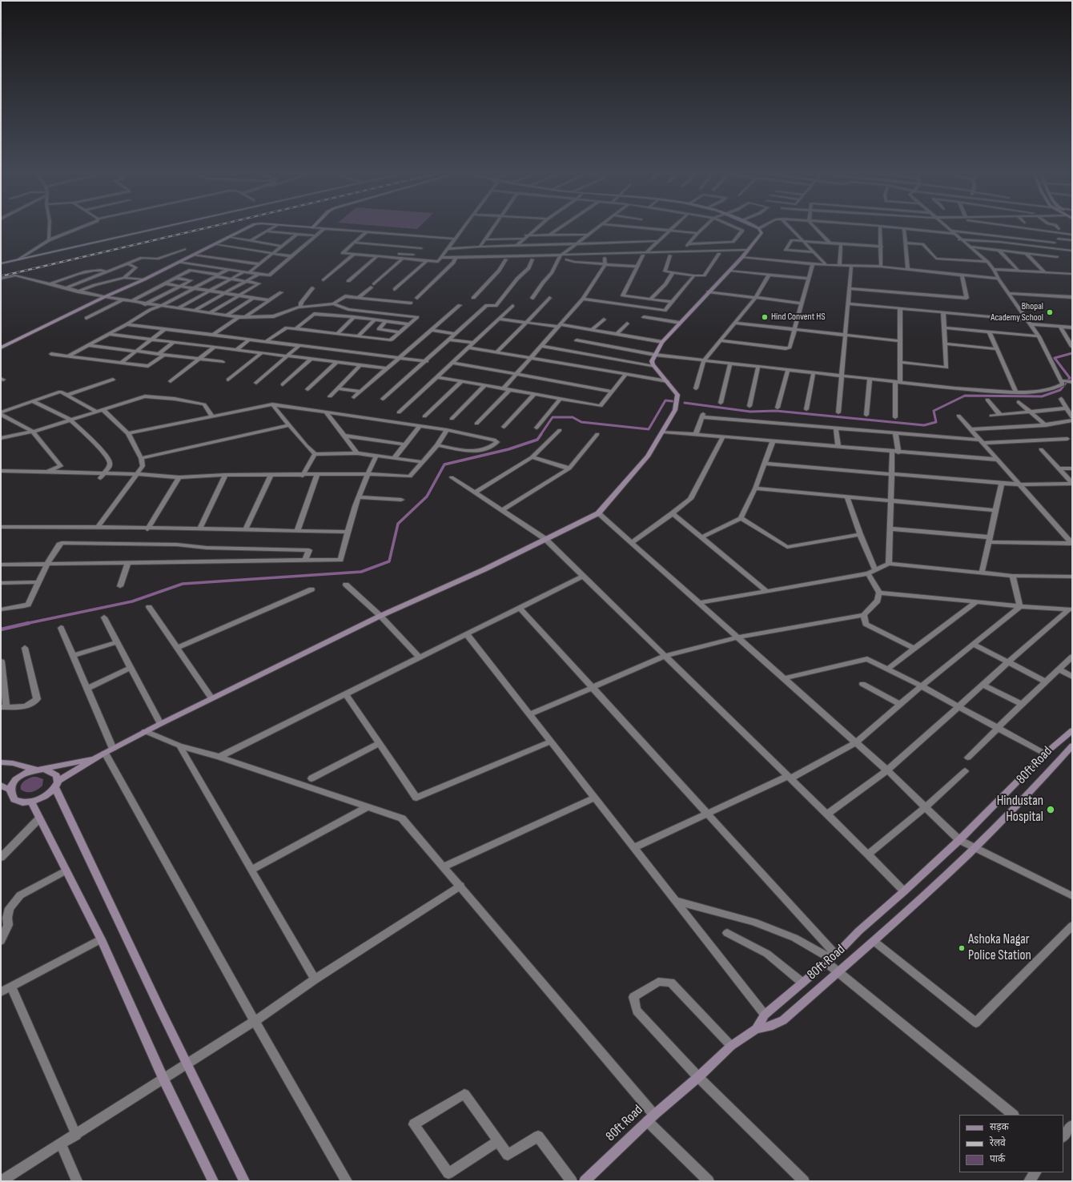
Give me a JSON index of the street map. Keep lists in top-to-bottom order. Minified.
{"streets":{"main road":["80ft Road"]},"places":["Bhopal Academy School","Hind Convent HS","Hindustan Hospital","Ashoka Nagar Police Station"],"legend":["सड़क","रेलवे","पार्क"]}
